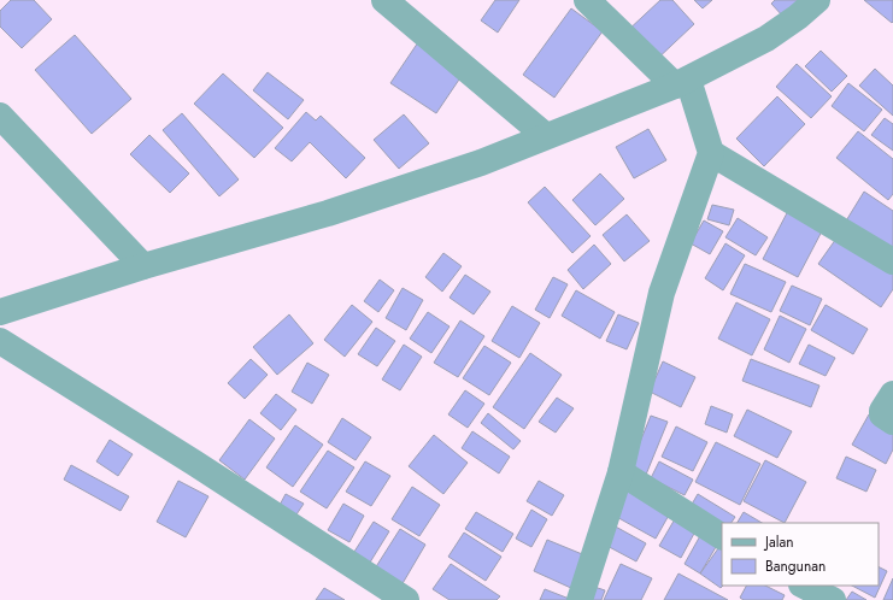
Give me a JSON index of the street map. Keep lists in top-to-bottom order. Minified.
{"legend":["Jalan","Bangunan"]}
